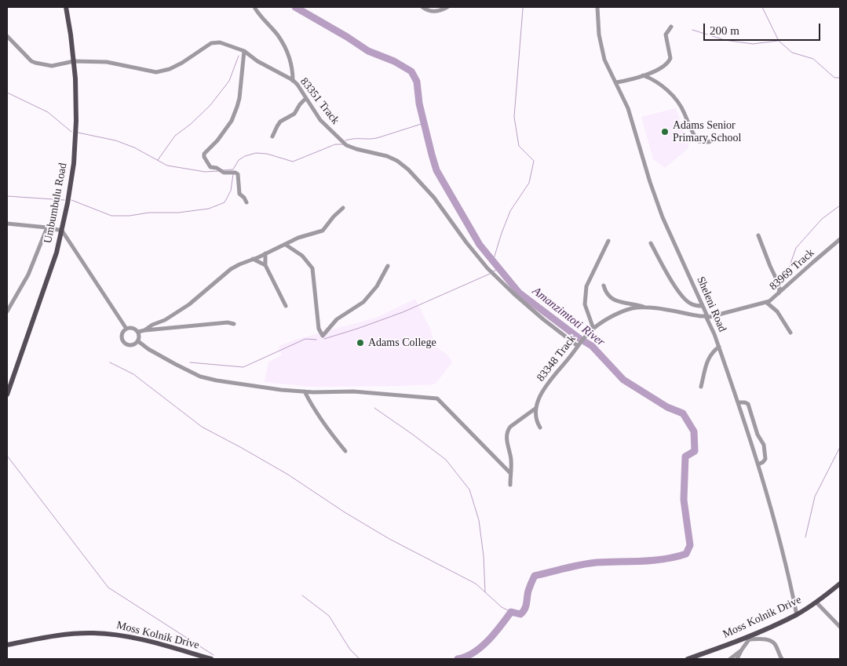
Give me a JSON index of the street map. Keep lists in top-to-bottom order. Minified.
{"streets":{"main road":["Umbumbulu Road","Moss Kolnik Drive"],"street":["83351 Track","83969 Track","Sheleni Road","83348 Track"]},"crossings":[["83351 Track","Umbumbulu Road"],["83351 Track","83348 Track"],["83969 Track","Sheleni Road"],["83969 Track","83348 Track"],["Sheleni Road","83348 Track"],["Sheleni Road","Moss Kolnik Drive"]],"water":["Amanzimtoti River"],"places":["Adams Senior Primary School","Adams College"],"scale_bar":"200 m"}
